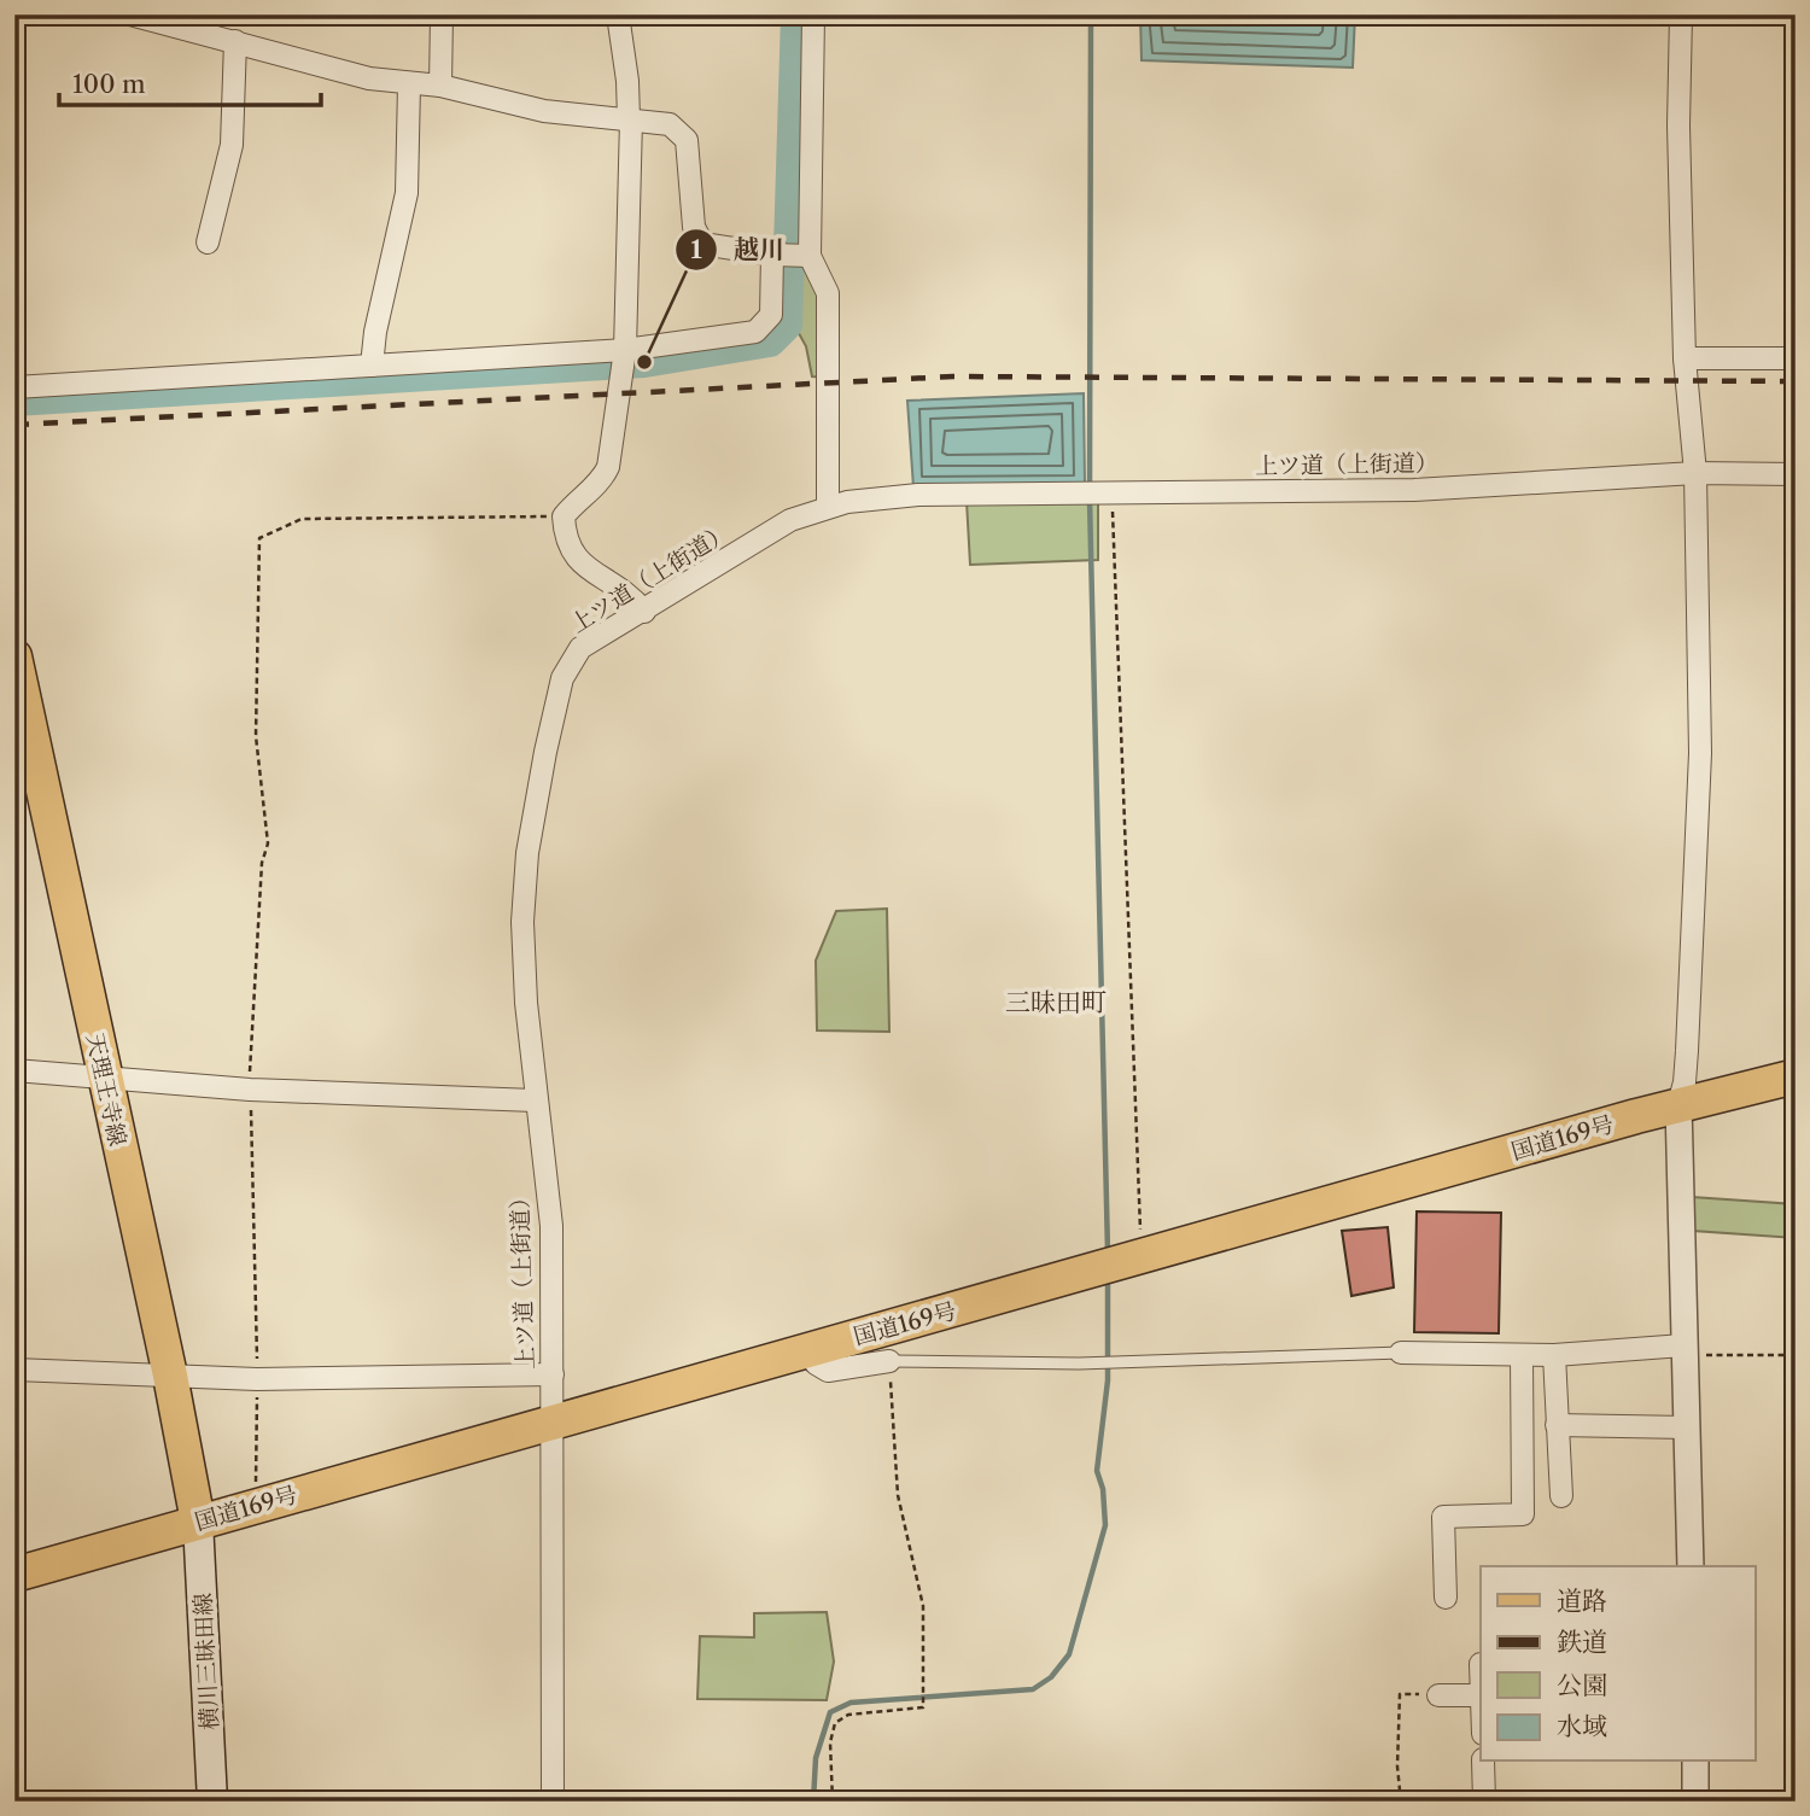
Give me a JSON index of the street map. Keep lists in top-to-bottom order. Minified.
{"streets":{"main road":["天理王寺線","国道169号","横川三昧田線"],"street":["上ツ道（上街道）"]},"crossings":[["上ツ道（上街道）","国道169号"],["天理王寺線","国道169号"],["天理王寺線","横川三昧田線"],["国道169号","横川三昧田線"]],"districts":["三昧田町"],"places":["越川"],"legend":["道路","鉄道","公園","水域"],"scale_bar":"100 m"}
